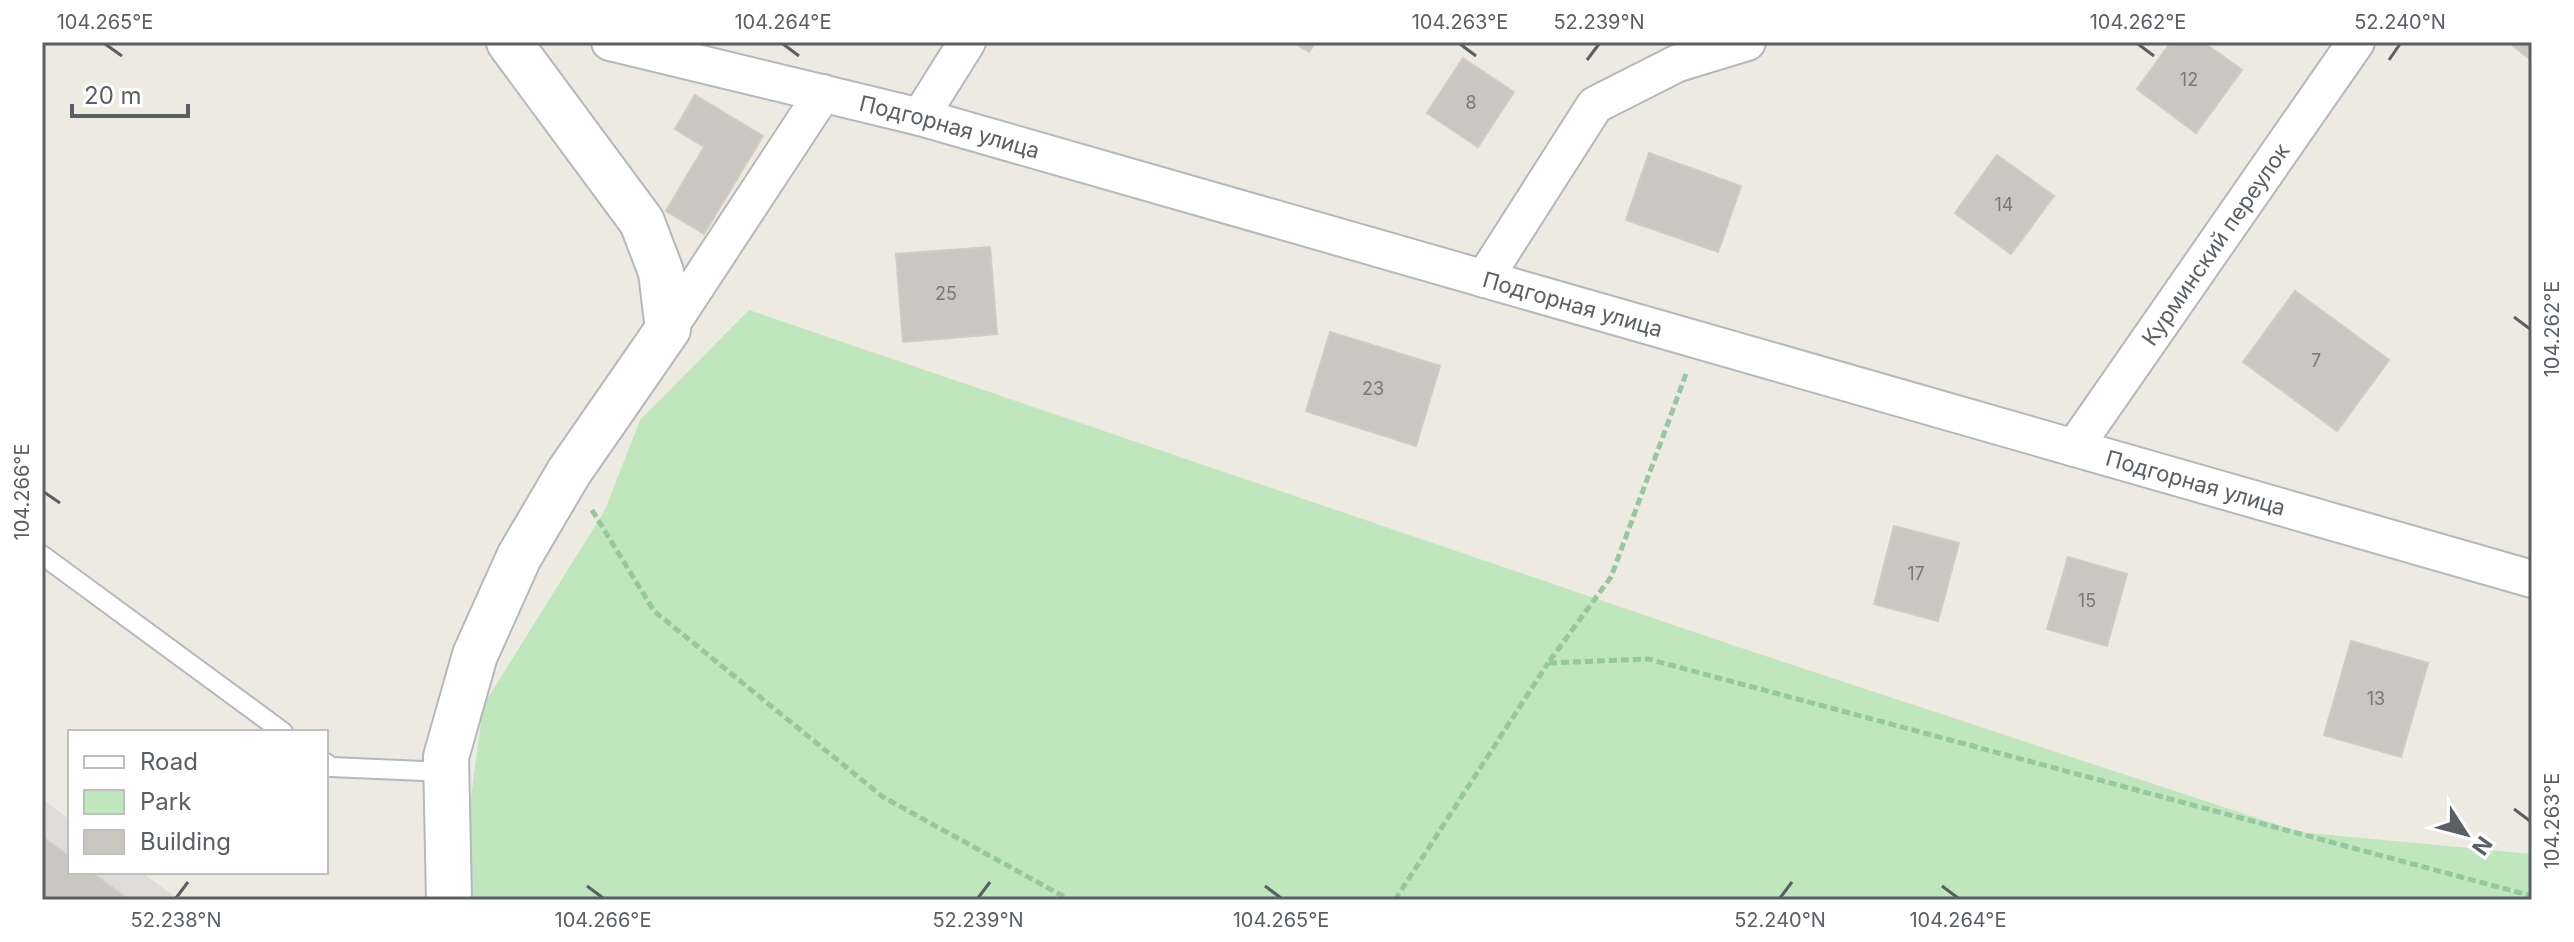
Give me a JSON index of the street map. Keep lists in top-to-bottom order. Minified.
{"streets":{"street":["Подгорная улица","Курминский переулок"]},"crossings":[["Подгорная улица","Курминский переулок"]],"house_numbers":["12","8","14","25","7","23","17","15","13"],"legend":["Road","Park","Building"],"scale_bar":"20 m","north":"bottom right","coordinates":["104.265°E","104.264°E","104.263°E","52.239°N","104.262°E","52.240°N","104.266°E","52.238°N"]}
